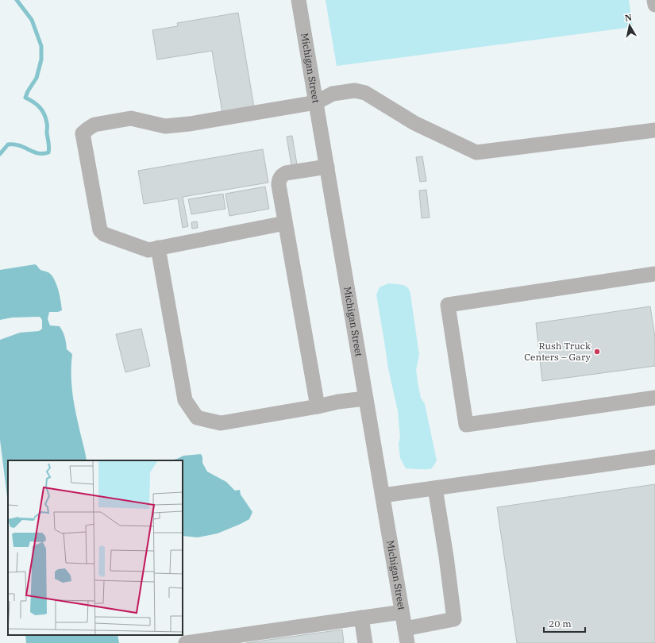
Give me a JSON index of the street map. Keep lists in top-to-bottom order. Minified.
{"streets":{"street":["Michigan Street"]},"places":["Rush Truck Centers – Gary"],"scale_bar":"20 m","north":"top"}
